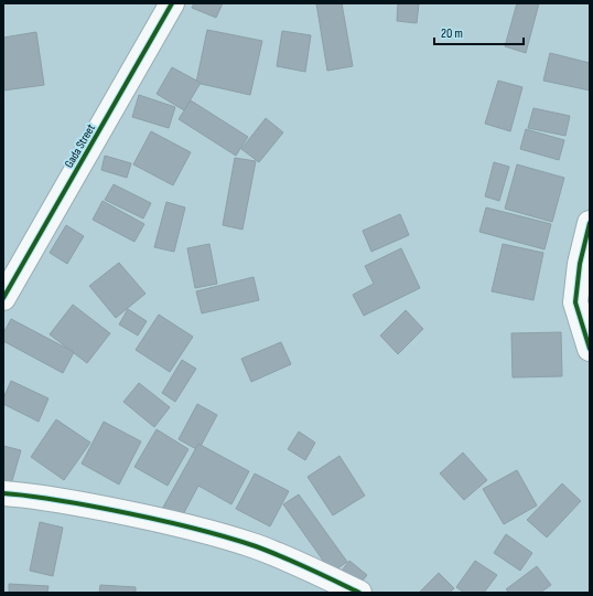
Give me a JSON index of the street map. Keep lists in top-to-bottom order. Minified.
{"streets":{"street":["Gada Street"]},"scale_bar":"20 m"}
